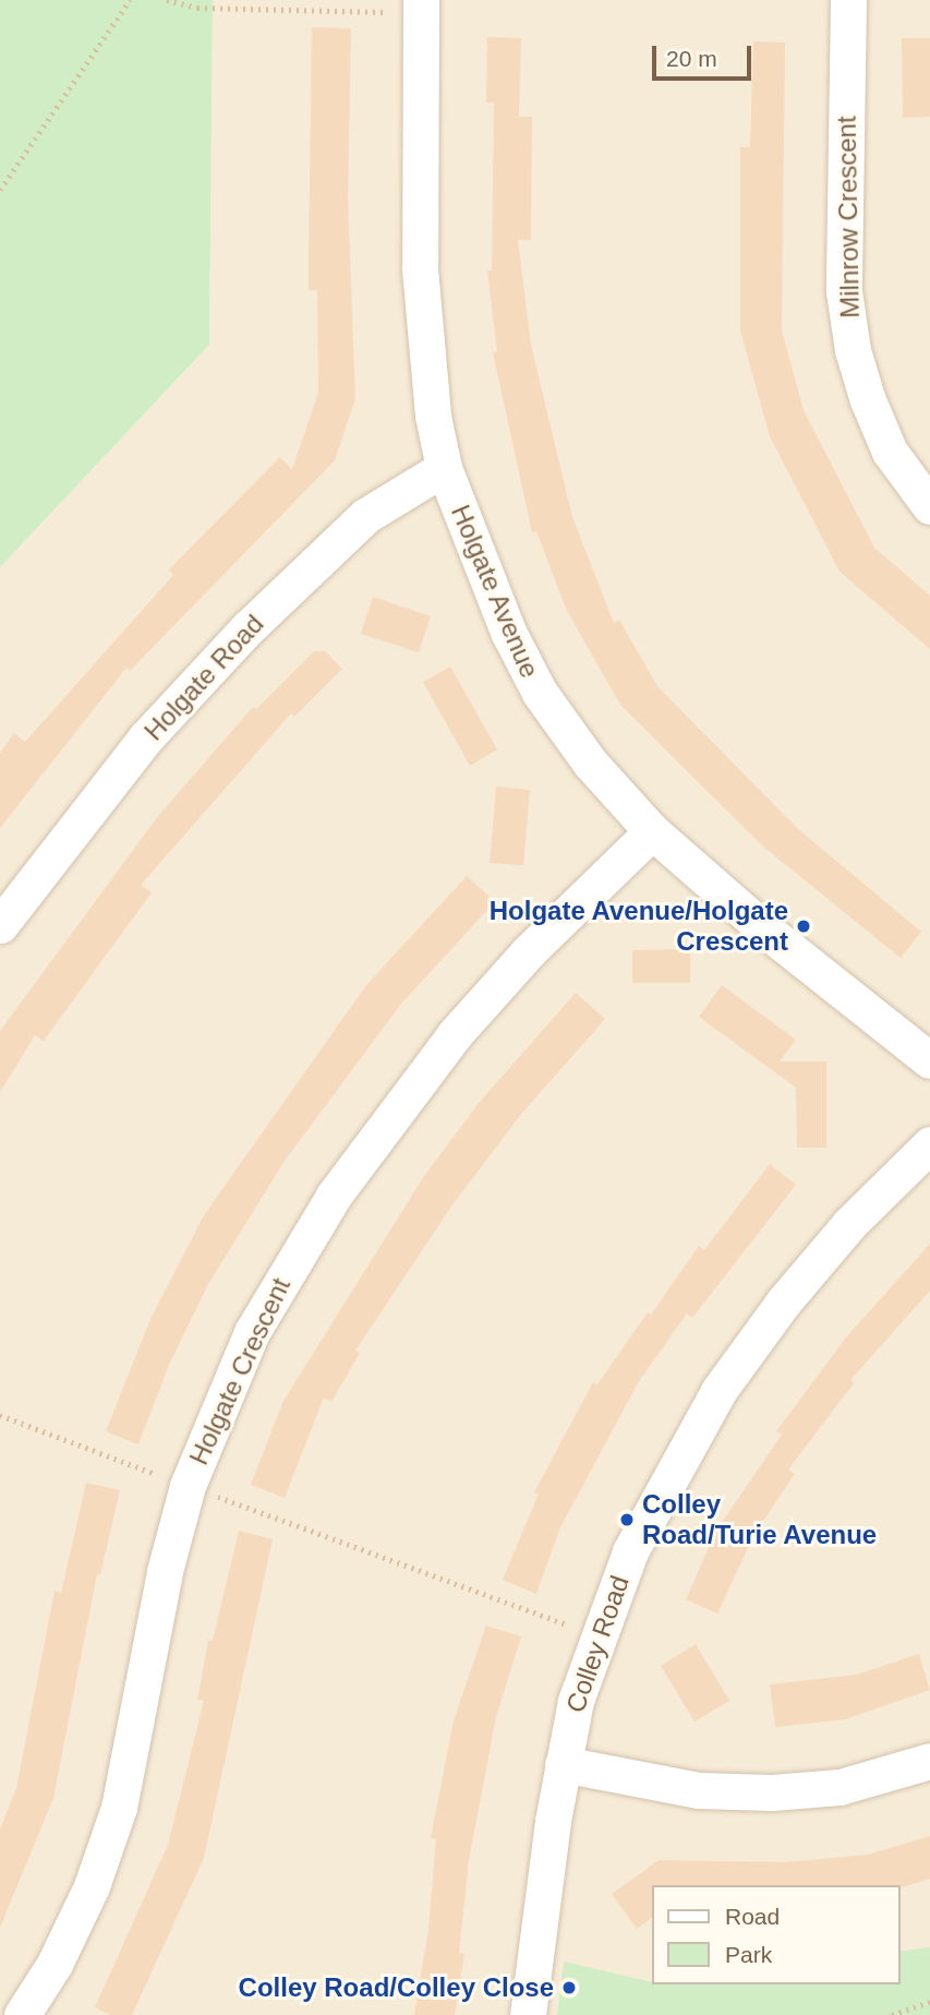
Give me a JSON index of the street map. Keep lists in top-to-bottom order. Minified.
{"streets":{"street":["Milnrow Crescent","Holgate Avenue","Holgate Road","Holgate Crescent","Colley Road"]},"crossings":[["Holgate Avenue","Holgate Road"],["Holgate Avenue","Holgate Crescent"]],"places":["Holgate Avenue/Holgate Crescent","Colley Road/Turie Avenue","Colley Road/Colley Close"],"legend":["Road","Park"],"scale_bar":"20 m"}
